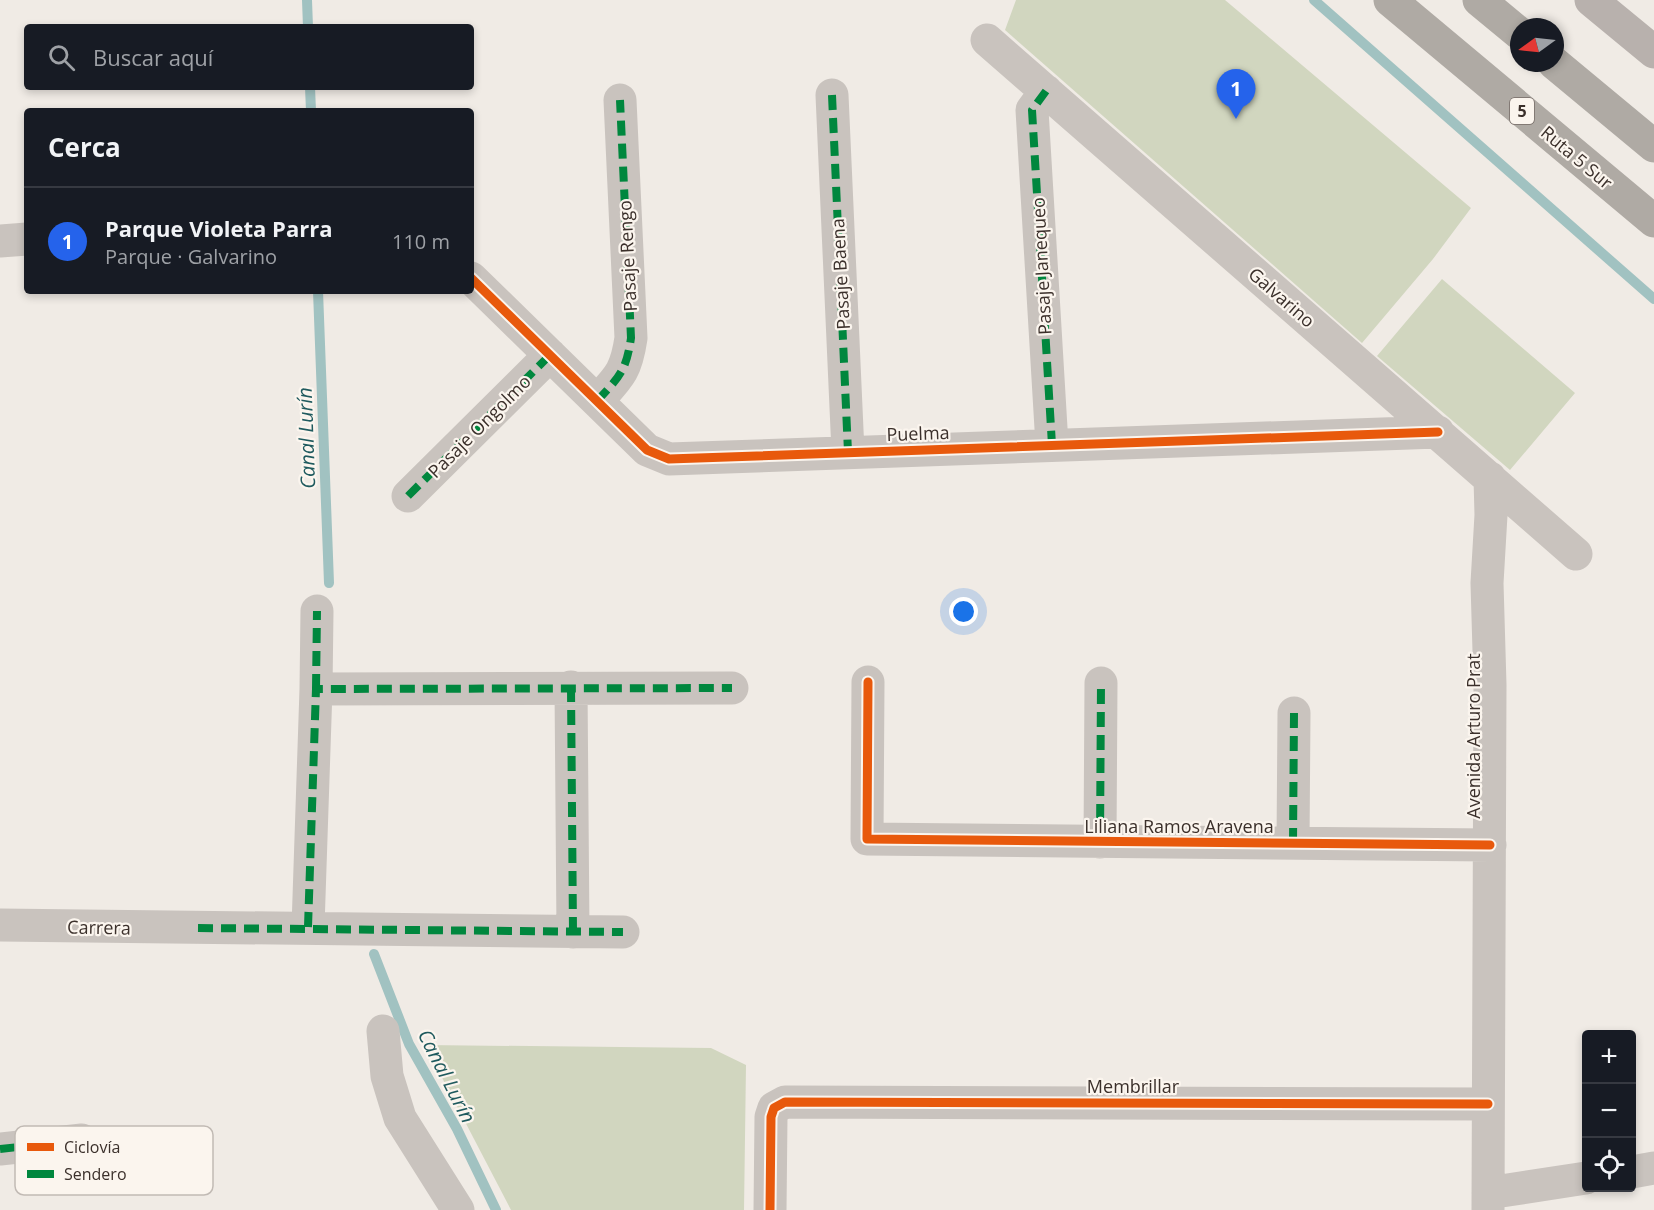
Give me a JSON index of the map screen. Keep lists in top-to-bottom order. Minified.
{"streets":{"highway":["5","Ruta 5 Sur"],"street":["Pasaje Rengo","Pasaje Janequeo","Pasaje Baena","Galvarino","Pasaje Ongolmo","Puelma","Avenida Arturo Prat","Liliana Ramos Aravena","Carrera","Membrillar"]},"crossings":[["Pasaje Rengo","Puelma"],["Pasaje Janequeo","Galvarino"],["Pasaje Janequeo","Puelma"],["Pasaje Baena","Puelma"],["Galvarino","Puelma"],["Galvarino","Avenida Arturo Prat"],["Pasaje Ongolmo","Puelma"],["Avenida Arturo Prat","Liliana Ramos Aravena"],["Avenida Arturo Prat","Membrillar"]],"water":["Canal Lurín"],"legend":["Ciclovía","Sendero"],"north":"left","page":{"search":"Buscar aquí","pins":"1","heading":"Cerca","list":[{"mark":"1","name":"Parque Violeta Parra","note":"Parque · Galvarino","value":"110 m"}],"map_buttons":["+","−"]}}
